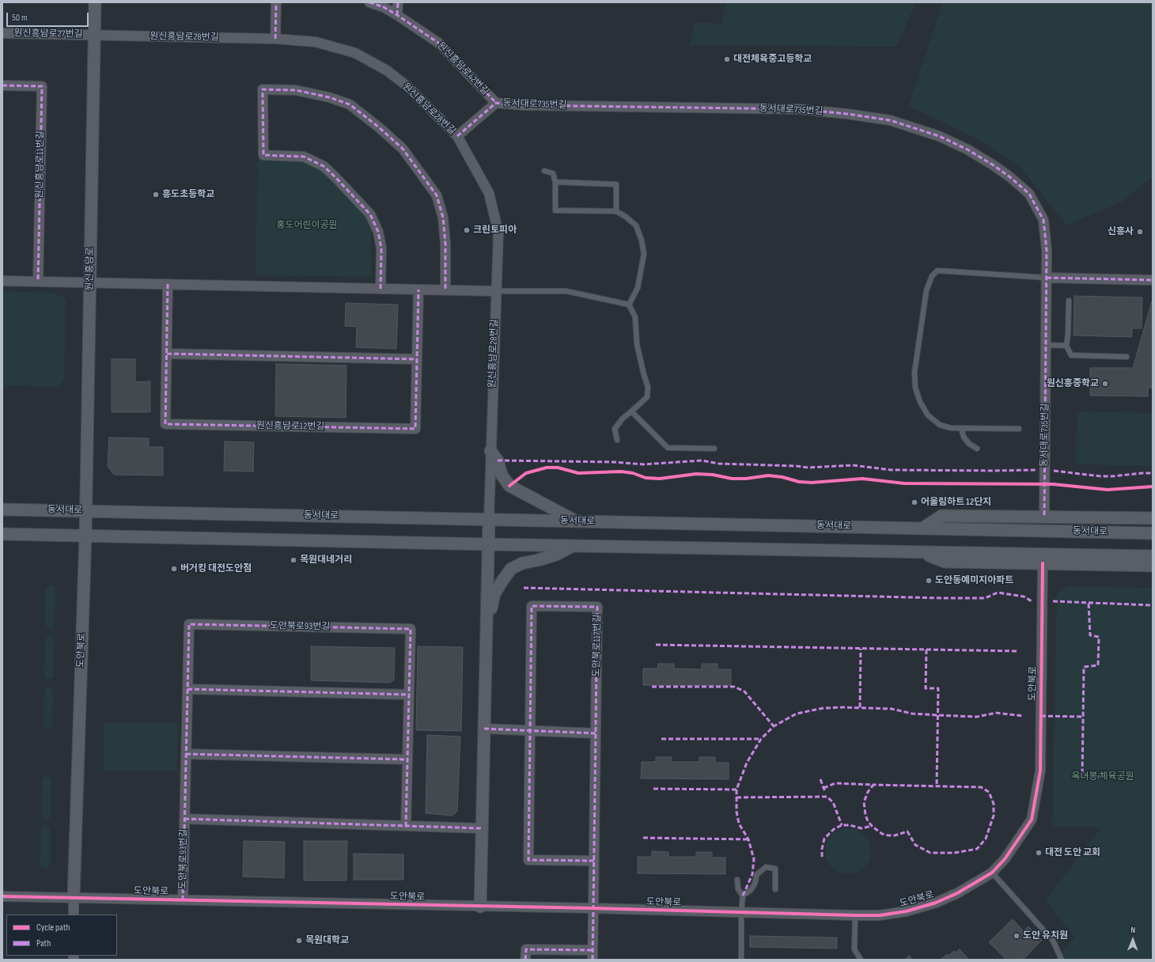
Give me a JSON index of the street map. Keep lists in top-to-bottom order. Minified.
{"streets":{"street":["원신흥남로27번길","원신흥남로28번길","원신흥남로42번길","동서대로735번길","원신흥남로11번길","원신흥남로","원신흥남로12번길","동서대로","도안북로93번길","도안북로117번길","도안북로"]},"crossings":[["원신흥남로27번길","원신흥남로28번길"],["원신흥남로27번길","원신흥남로"],["원신흥남로28번길","동서대로735번길"],["원신흥남로28번길","원신흥남로"],["원신흥남로28번길","동서대로"],["원신흥남로42번길","동서대로735번길"],["원신흥남로","동서대로"],["원신흥남로","도안북로"],["도안북로93번길","도안북로"],["도안북로117번길","도안북로"]],"parks":["홍도어린이공원","옥녀봉 체육공원"],"places":["대전체육중고등학교","흥도초등학교","크린토피아","신흥사","원신흥중학교","어울림하트 12단지","목원대네거리","버거킹 대전도안점","도안동예미지아파트","대전 도안 교회","도안 유치원","목원대학교"],"legend":["Cycle path","Path"],"scale_bar":"50 m","north":"top"}
